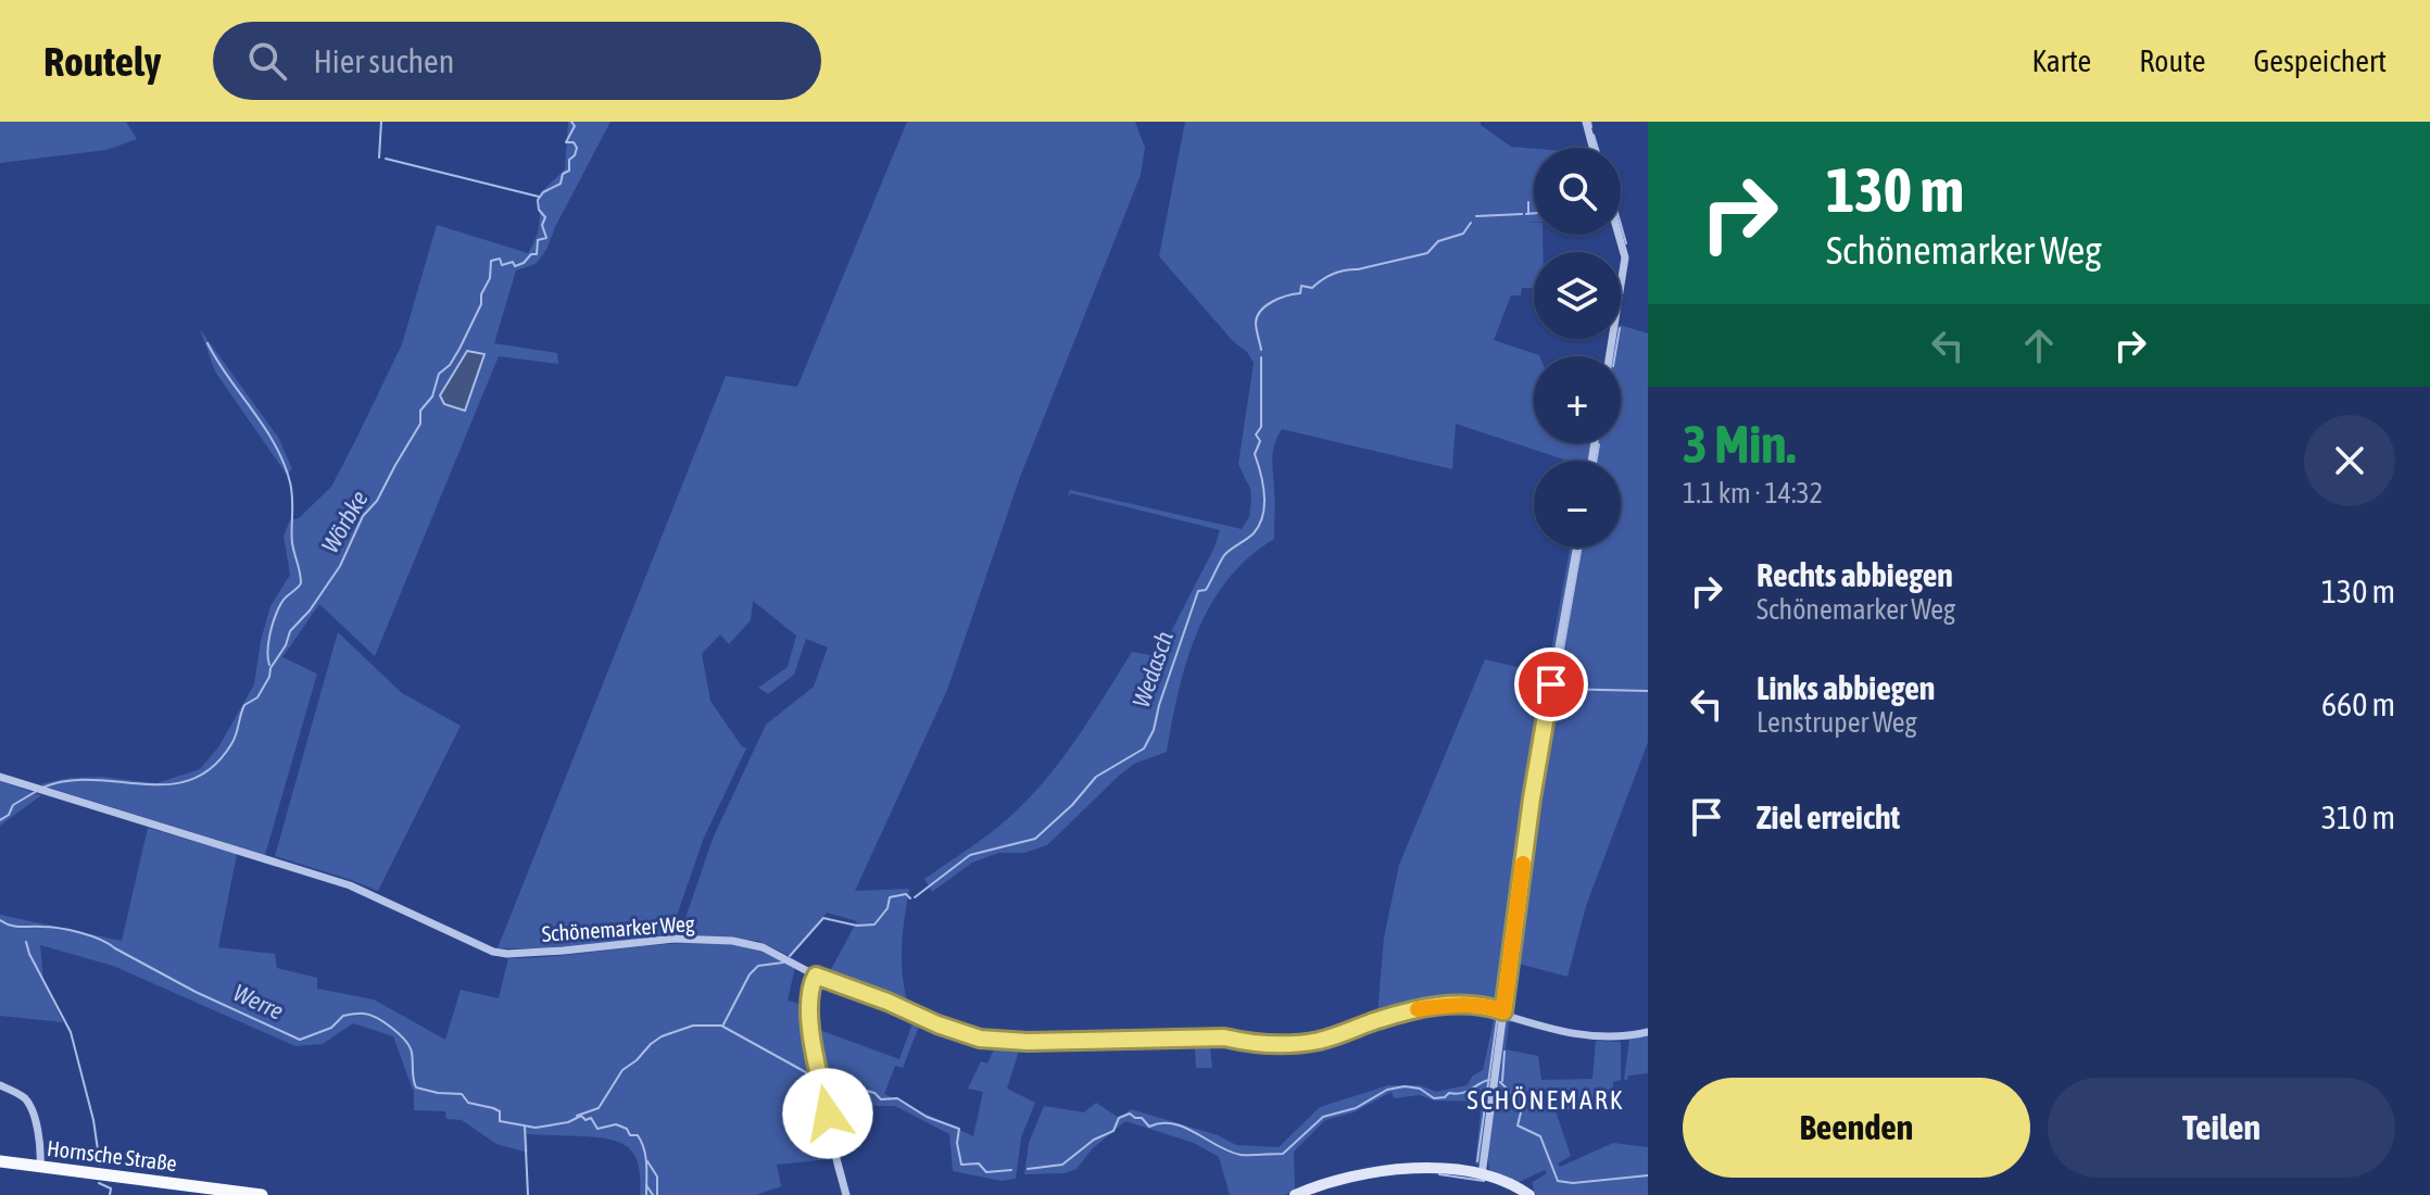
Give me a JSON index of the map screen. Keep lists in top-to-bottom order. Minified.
{"streets":{"main road":["Hornsche Straße"],"street":["Schönemarker Weg"]},"districts":["SCHÖNEMARK"],"water":["Wörbke","Wedasch","Werre"],"page":{"header":"Routely","search":"Hier suchen","nav":["Karte","Route","Gespeichert"],"turn":["130 m","Schönemarker Weg"],"map_buttons":["+","−"],"heading":["3 Min.","1.1 km · 14:32"],"list":[{"name":"Rechts abbiegen","note":"Schönemarker Weg","value":"130 m"},{"name":"Links abbiegen","note":"Lenstruper Weg","value":"660 m"},{"name":"Ziel erreicht","value":"310 m"}],"buttons":["Beenden","Teilen"]}}
